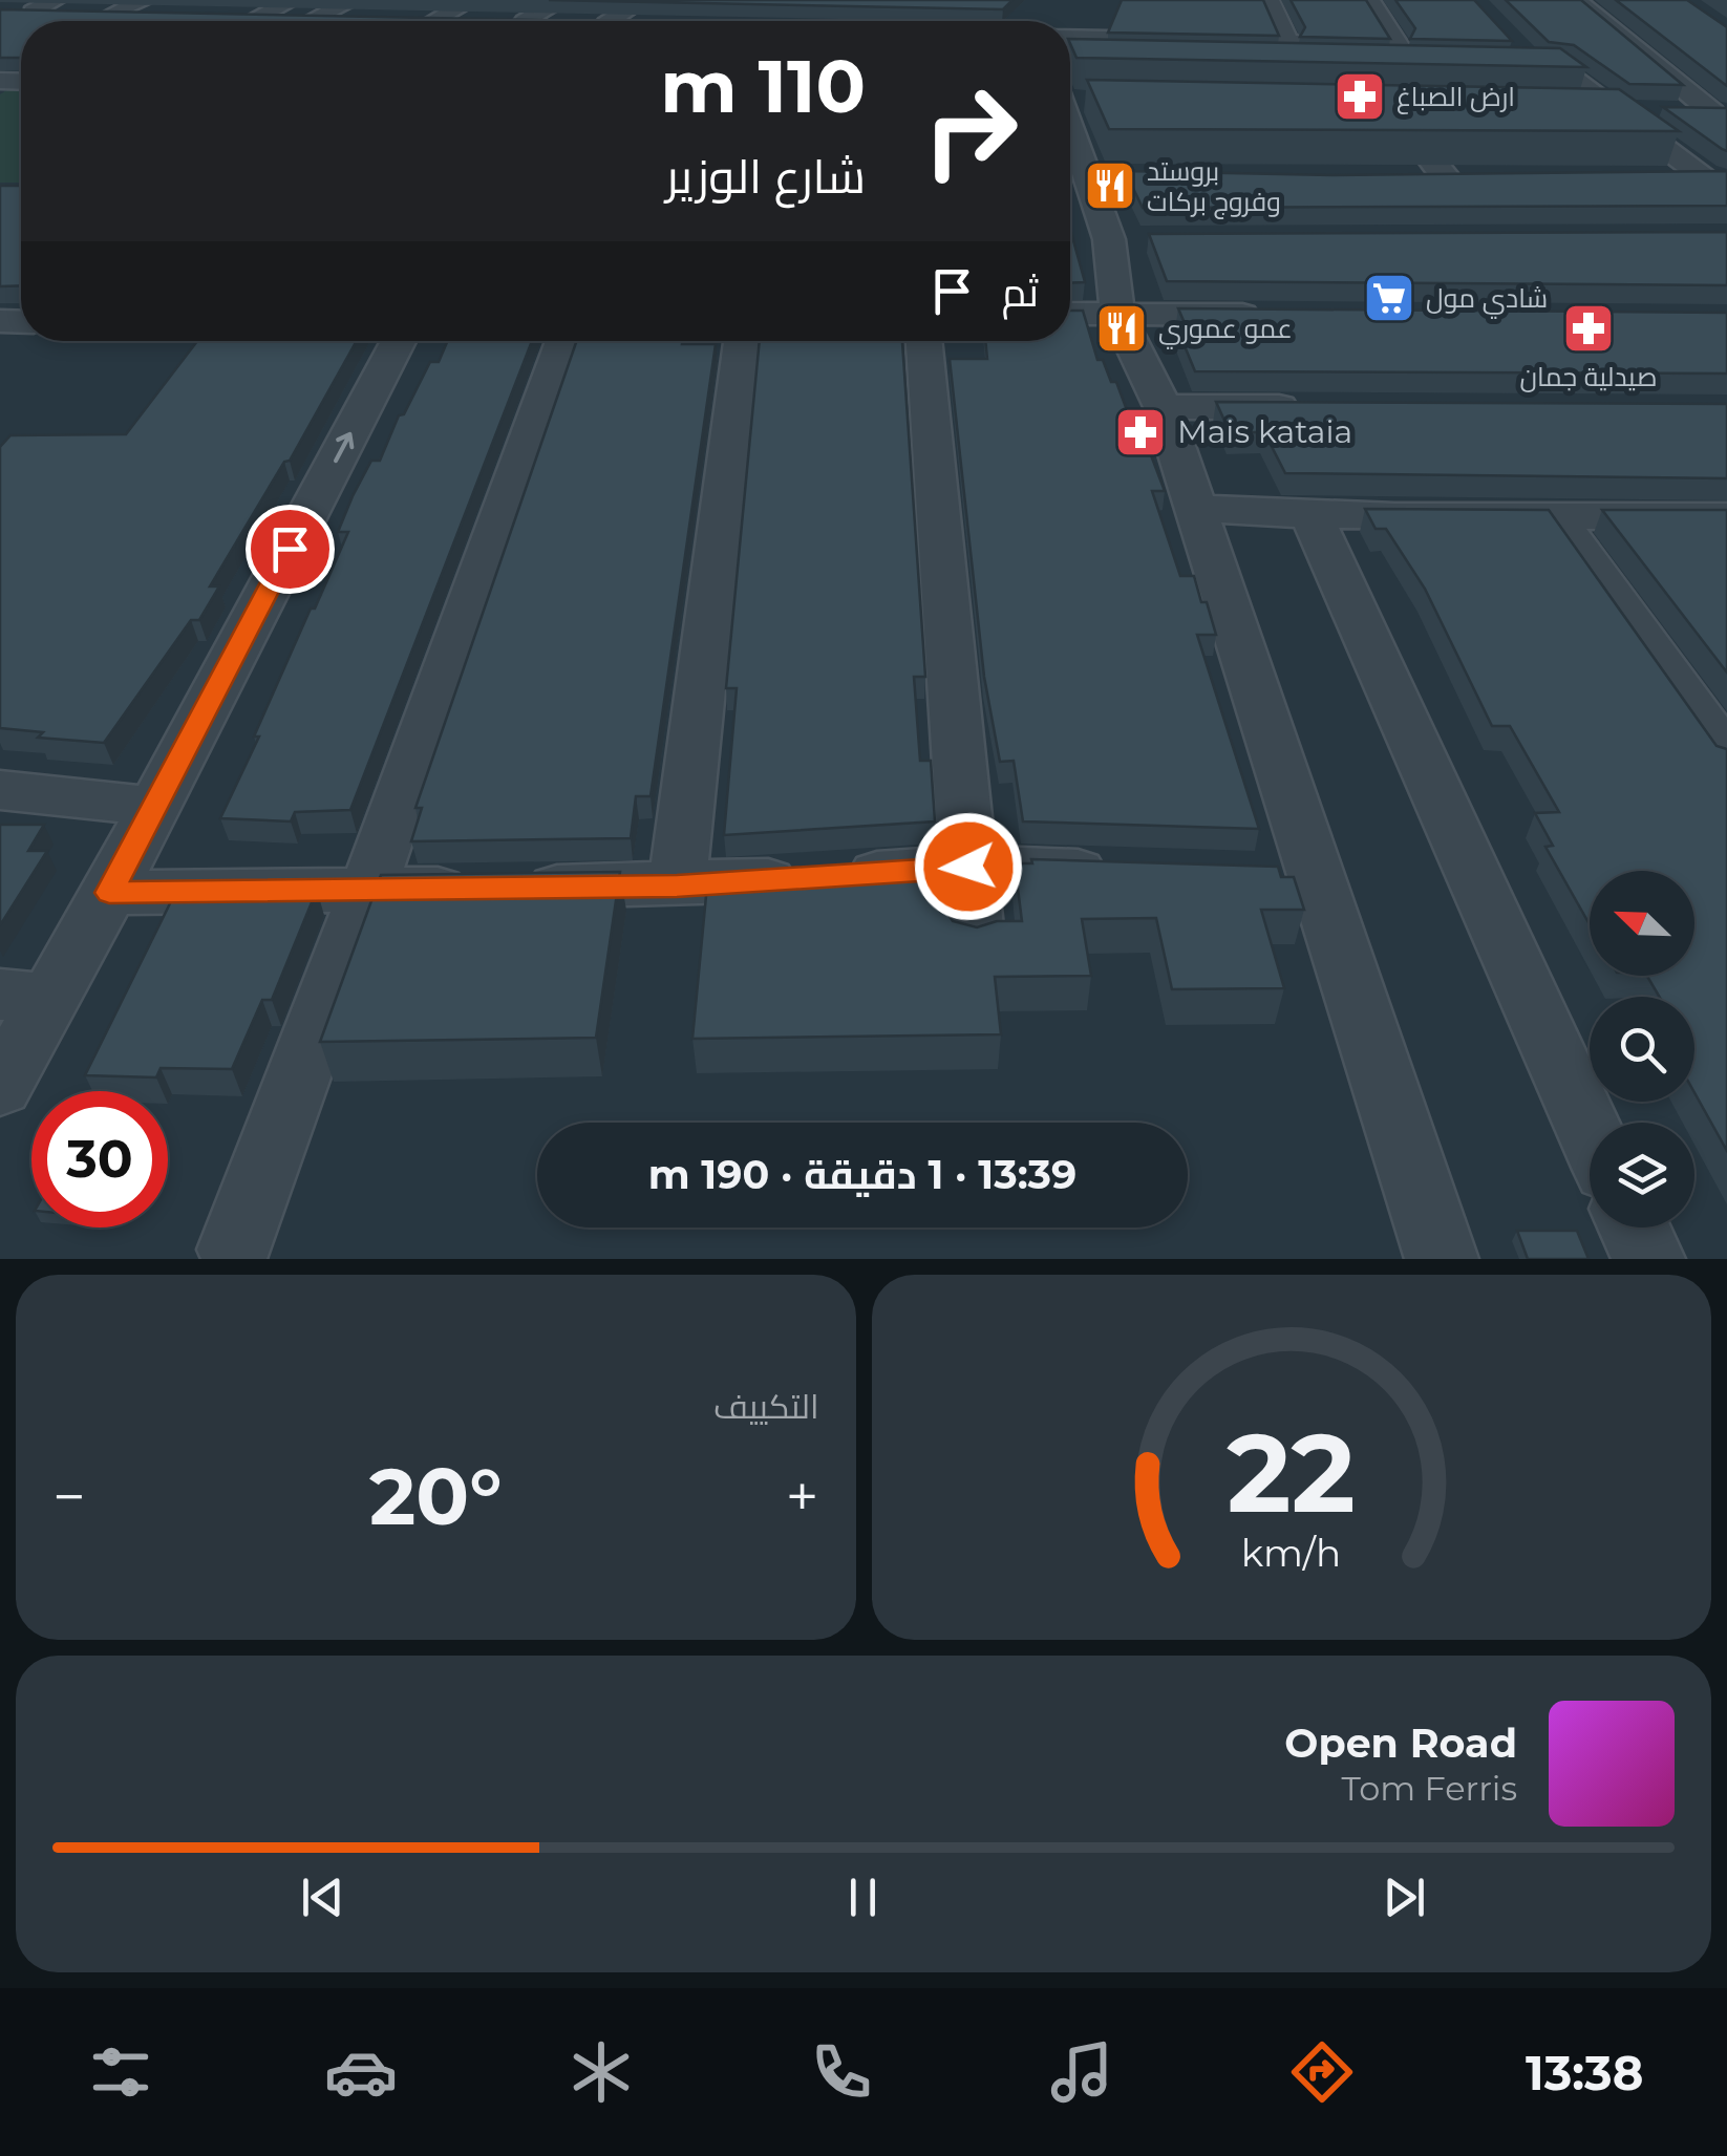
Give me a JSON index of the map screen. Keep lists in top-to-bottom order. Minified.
{"places":{"pharmacy":["ارض الصباغ","صيدلية جمان","Mais kataia"],"restaurant":["بروستد وفروج بركات","عمو عموري"],"supermarket":["شادي مول"]},"north":"top left","page":{"turn":["110 m","شارع الوزير"],"then":"ثم","limit":"30","trip":"13:39 · 1 دقيقة · 190 m","tile":"التكييف","heat":["−","20°","+"],"song":["Open Road","Tom Ferris"],"tabs":"13:38","gauge":["22","km/h"]}}
